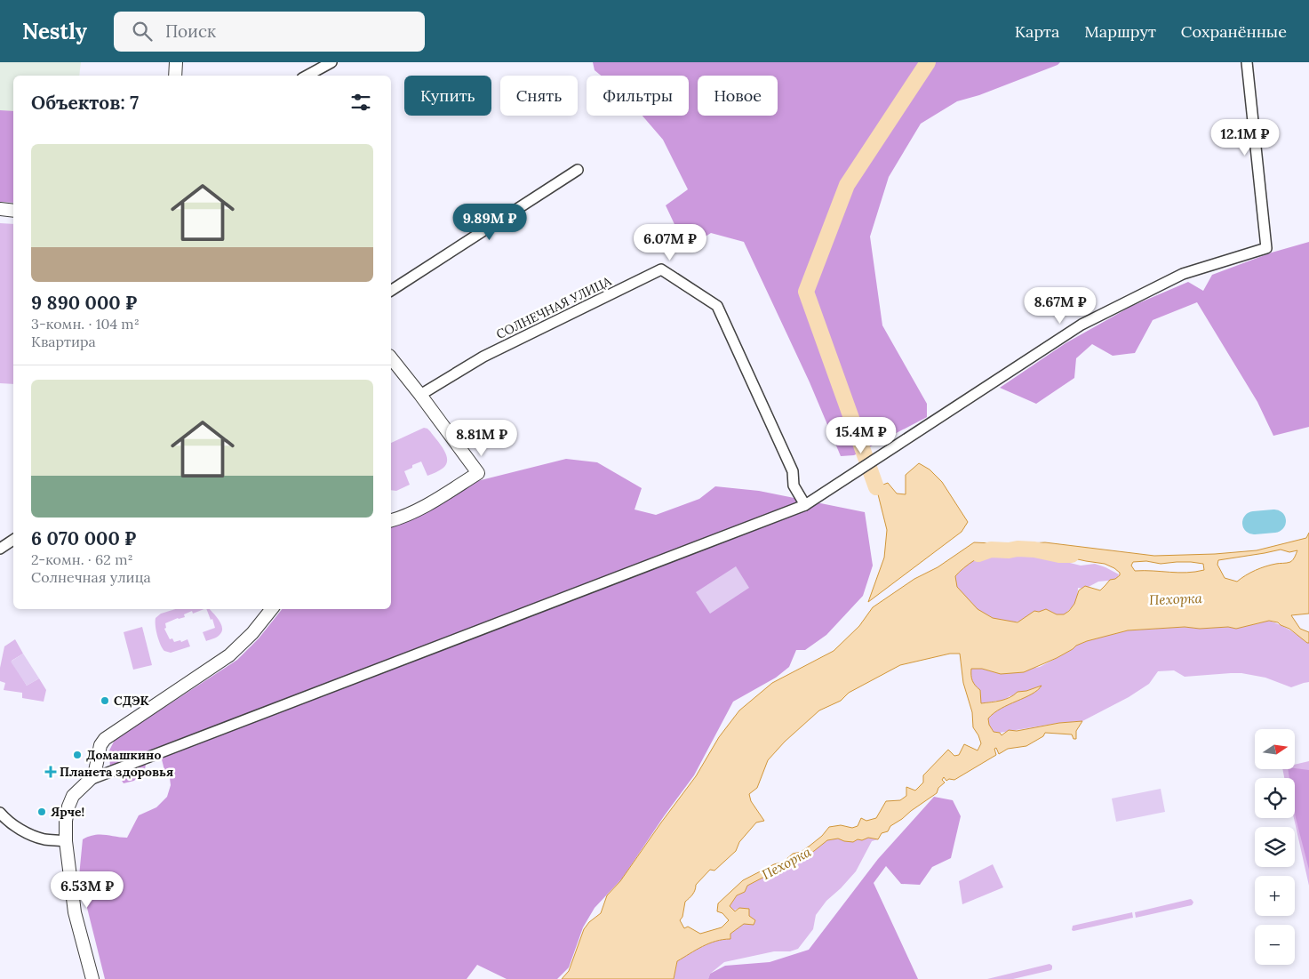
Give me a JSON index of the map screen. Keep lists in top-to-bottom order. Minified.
{"streets":{"street":["СОЛНЕЧНАЯ УЛИЦА"]},"water":["Пехорка"],"places":{"other":["СДЭК","Домашкино","Ярче!"],"health":["Планета здоровья"]},"north":"right","page":{"header":"Nestly","search":"Поиск","nav":["Карта","Маршрут","Сохранённые"],"chip":["Купить","Снять","Фильтры","Новое"],"heading":"Объектов: 7","price":["12.1M ₽","9.89M ₽","6.07M ₽","8.67M ₽","15.4M ₽","8.81M ₽","6.53M ₽"],"list":[{"name":"9 890 000 ₽","note":"3-комн. · 104 m² · Квартира"},{"name":"6 070 000 ₽","note":"2-комн. · 62 m² · Солнечная улица"}],"map_buttons":["+","−"]}}
